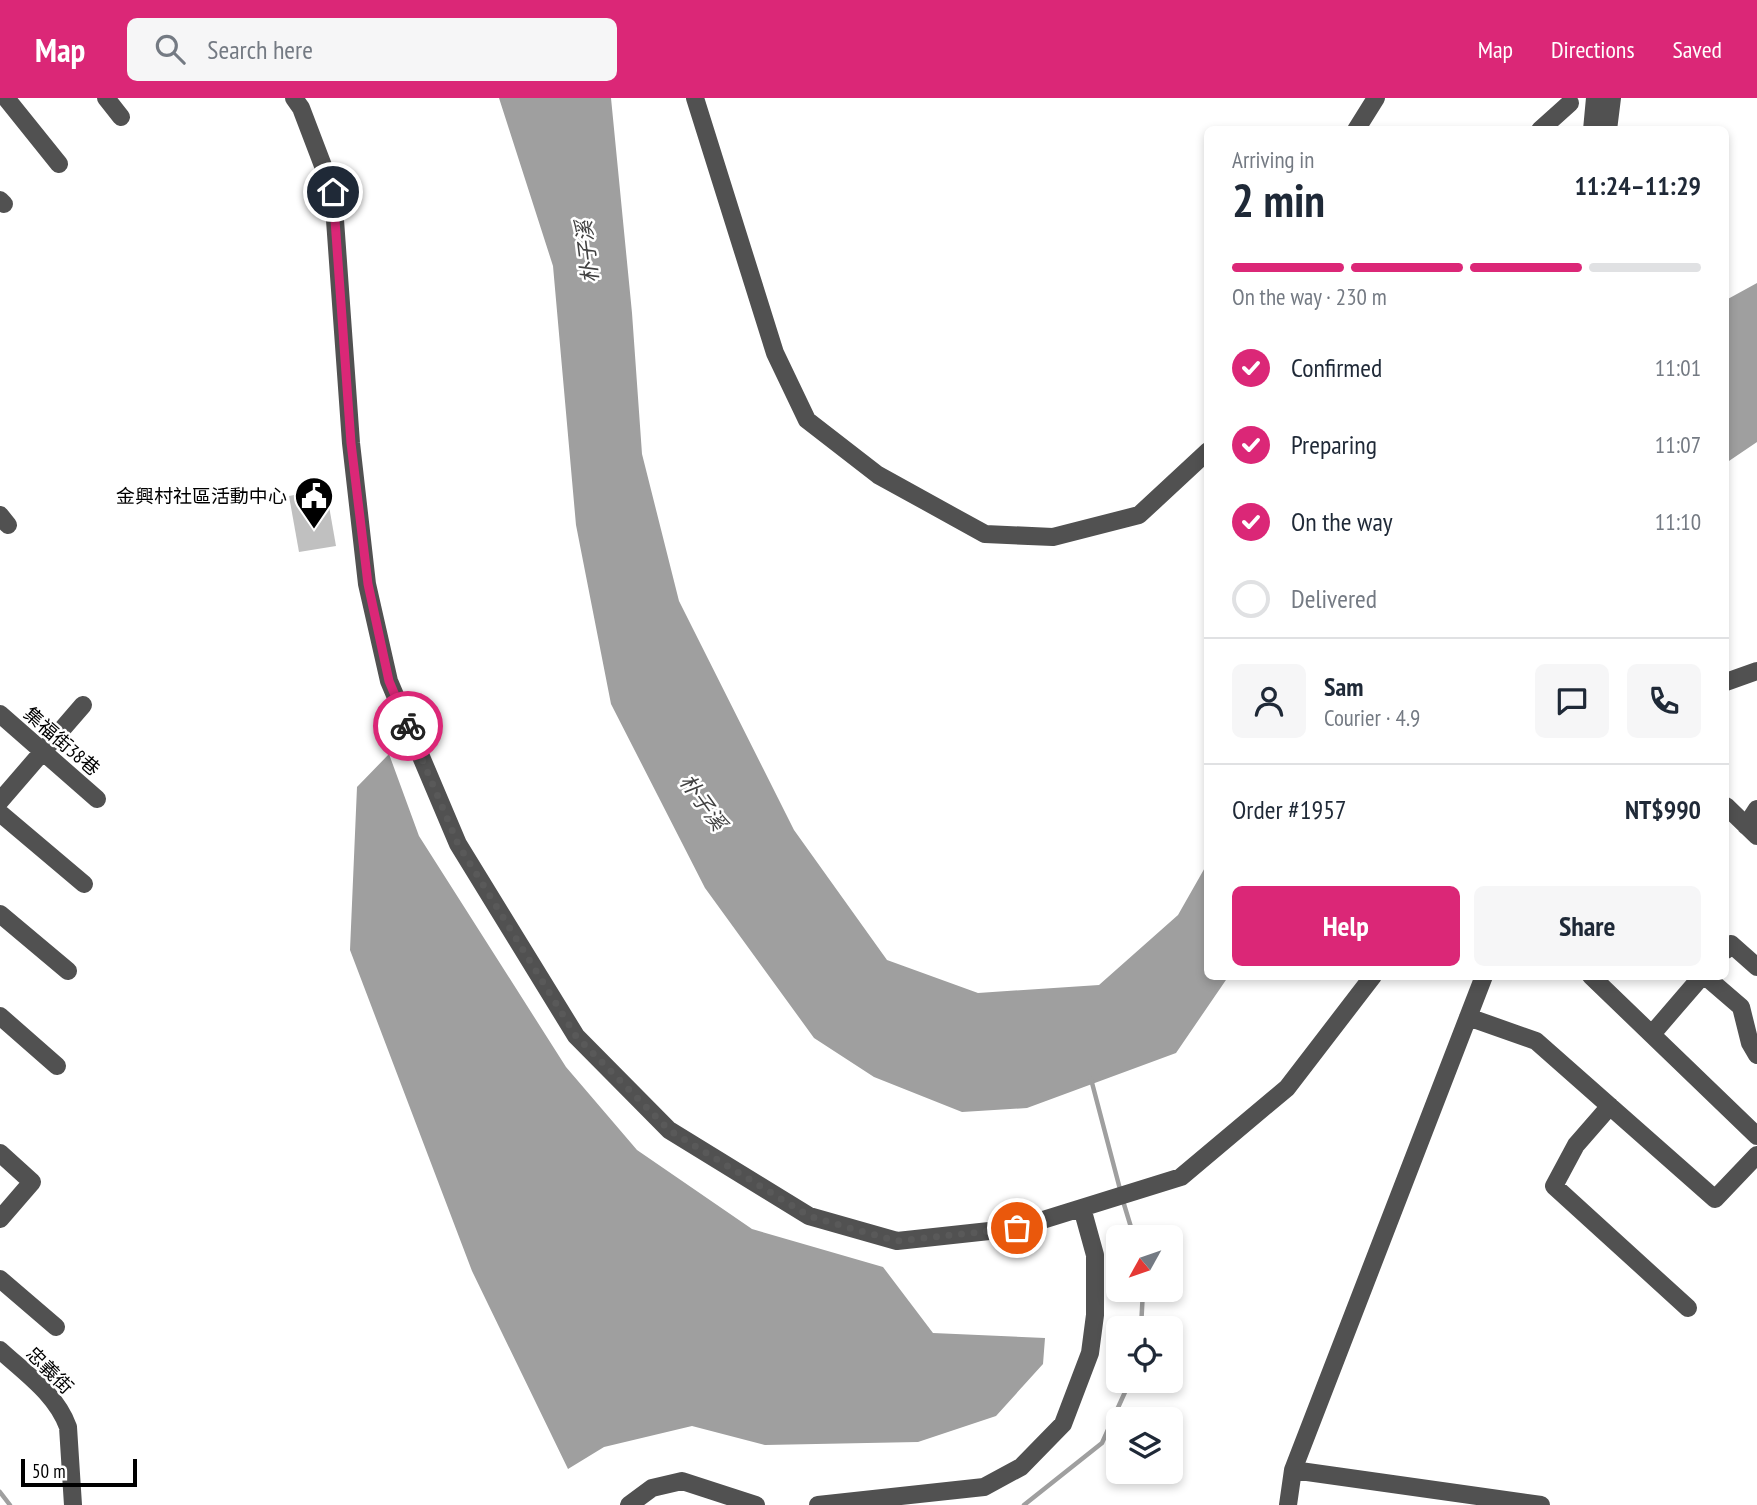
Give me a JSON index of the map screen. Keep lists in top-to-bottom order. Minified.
{"streets":{"street":["集福街38巷","忠義街"]},"water":["朴子溪"],"places":{"public building":["金興村社區活動中心"]},"scale_bar":"50 m","north":"bottom left","page":{"header":"Map","search":"Search here","nav":["Map","Directions","Saved"],"heading":["2 min","Arriving in","11:24–11:29"],"panel":["Sam","Courier · 4.9","Order #1957","NT$990"],"bar":"On the way · 230 m","list":[["Confirmed","11:01"],["Preparing","11:07"],["On the way","11:10"],"Delivered"],"buttons":["Help","Share"],"scale":"50 m"}}
